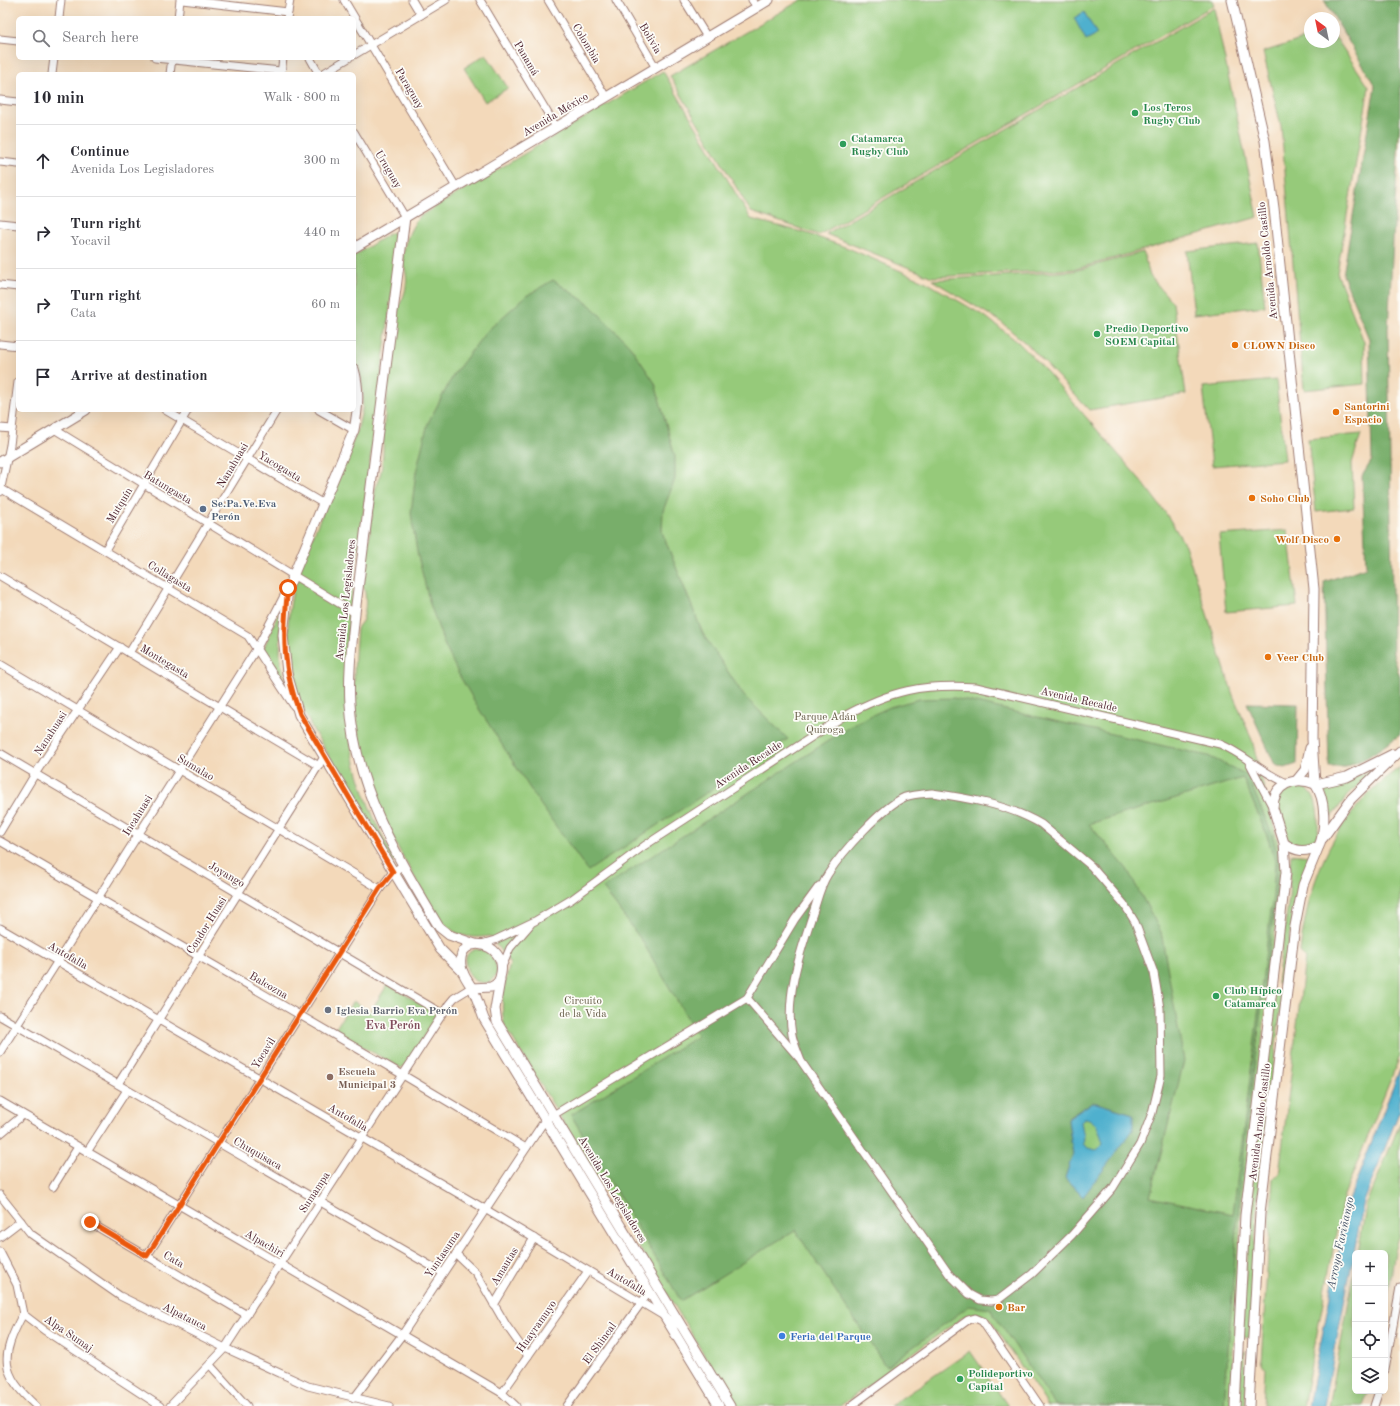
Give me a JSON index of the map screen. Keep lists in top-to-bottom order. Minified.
{"streets":{"main road":["Avenida México","Avenida Arnoldo Castillo","Avenida Los Legisladores"],"street":["Bolivia","Colombia","Panamá","Paraguay","Uruguay","Nanahuasi","Yacogasta","Batungasta","Mutquín","Collagasta","Montegasta","Avenida Recalde","Sumalao","Incahuasi","Joyango","Condor Huasi","Antofalla","Balcozna","Yocavil","Chuquisaca","Sumampa","Alpachiri","Yuntasuma","Cata","Amautas","Alpatauca","Huayramuyo","Alpa Sumaj","El Shincal"]},"crossings":[["Bolivia","Avenida México"],["Colombia","Avenida México"],["Panamá","Avenida México"],["Paraguay","Avenida México"],["Avenida México","Uruguay"],["Avenida México","Avenida Los Legisladores"],["Uruguay","Avenida Los Legisladores"],["Avenida Arnoldo Castillo","Avenida Recalde"],["Nanahuasi","Yacogasta"],["Nanahuasi","Batungasta"],["Nanahuasi","Collagasta"],["Nanahuasi","Montegasta"],["Nanahuasi","Sumalao"],["Nanahuasi","Joyango"],["Yacogasta","Mutquín"],["Batungasta","Mutquín"],["Batungasta","Avenida Los Legisladores"],["Mutquín","Collagasta"],["Collagasta","Incahuasi"],["Avenida Los Legisladores","Avenida Recalde"],["Avenida Los Legisladores","Antofalla"],["Avenida Los Legisladores","Yocavil"],["Avenida Los Legisladores","Sumampa"],["Avenida Los Legisladores","Yuntasuma"],["Avenida Los Legisladores","El Shincal"],["Montegasta","Incahuasi"],["Montegasta","Condor Huasi"],["Avenida Recalde","Sumampa"],["Sumalao","Incahuasi"],["Sumalao","Condor Huasi"],["Sumalao","Yocavil"],["Incahuasi","Joyango"],["Incahuasi","Antofalla"],["Incahuasi","Balcozna"],["Incahuasi","Chuquisaca"],["Joyango","Condor Huasi"],["Joyango","Yocavil"],["Joyango","Sumampa"],["Condor Huasi","Antofalla"],["Condor Huasi","Balcozna"],["Condor Huasi","Chuquisaca"],["Antofalla","Yocavil"],["Antofalla","Sumampa"],["Antofalla","Yuntasuma"],["Antofalla","Amautas"],["Antofalla","Huayramuyo"],["Antofalla","El Shincal"],["Balcozna","Yocavil"],["Balcozna","Sumampa"],["Balcozna","Yuntasuma"],["Yocavil","Chuquisaca"],["Yocavil","Alpachiri"],["Yocavil","Cata"],["Chuquisaca","Sumampa"],["Chuquisaca","Yuntasuma"],["Sumampa","Alpachiri"],["Sumampa","Cata"],["Sumampa","Alpatauca"],["Alpachiri","Yuntasuma"],["Alpachiri","Huayramuyo"],["Yuntasuma","Alpatauca"]],"districts":["Eva Perón"],"water":["Arroyo Fariñango"],"parks":["Parque Adán Quiroga","Circuito de la Vida"],"places":["Los Teros Rugby Club","Catamarca Rugby Club","Predio Deportivo SOEM Capital","CLOWN Disco","Santorini Espacio","Soho Club","Se.Pa.Ve.Eva Perón","Wolf Disco","Veer Club","Club Hípico Catamarca","Iglesia Barrio Eva Perón","Escuela Municipal 3","Bar","Feria del Parque","Polideportivo Capital"],"north":"top left","page":{"search":"Search here","heading":["10 min","Walk · 800 m"],"list":[["Continue","Avenida Los Legisladores","300 m"],["Turn right","Yocavil","440 m"],["Turn right","Cata","60 m"],"Arrive at destination"],"map_buttons":["+","−"]}}
